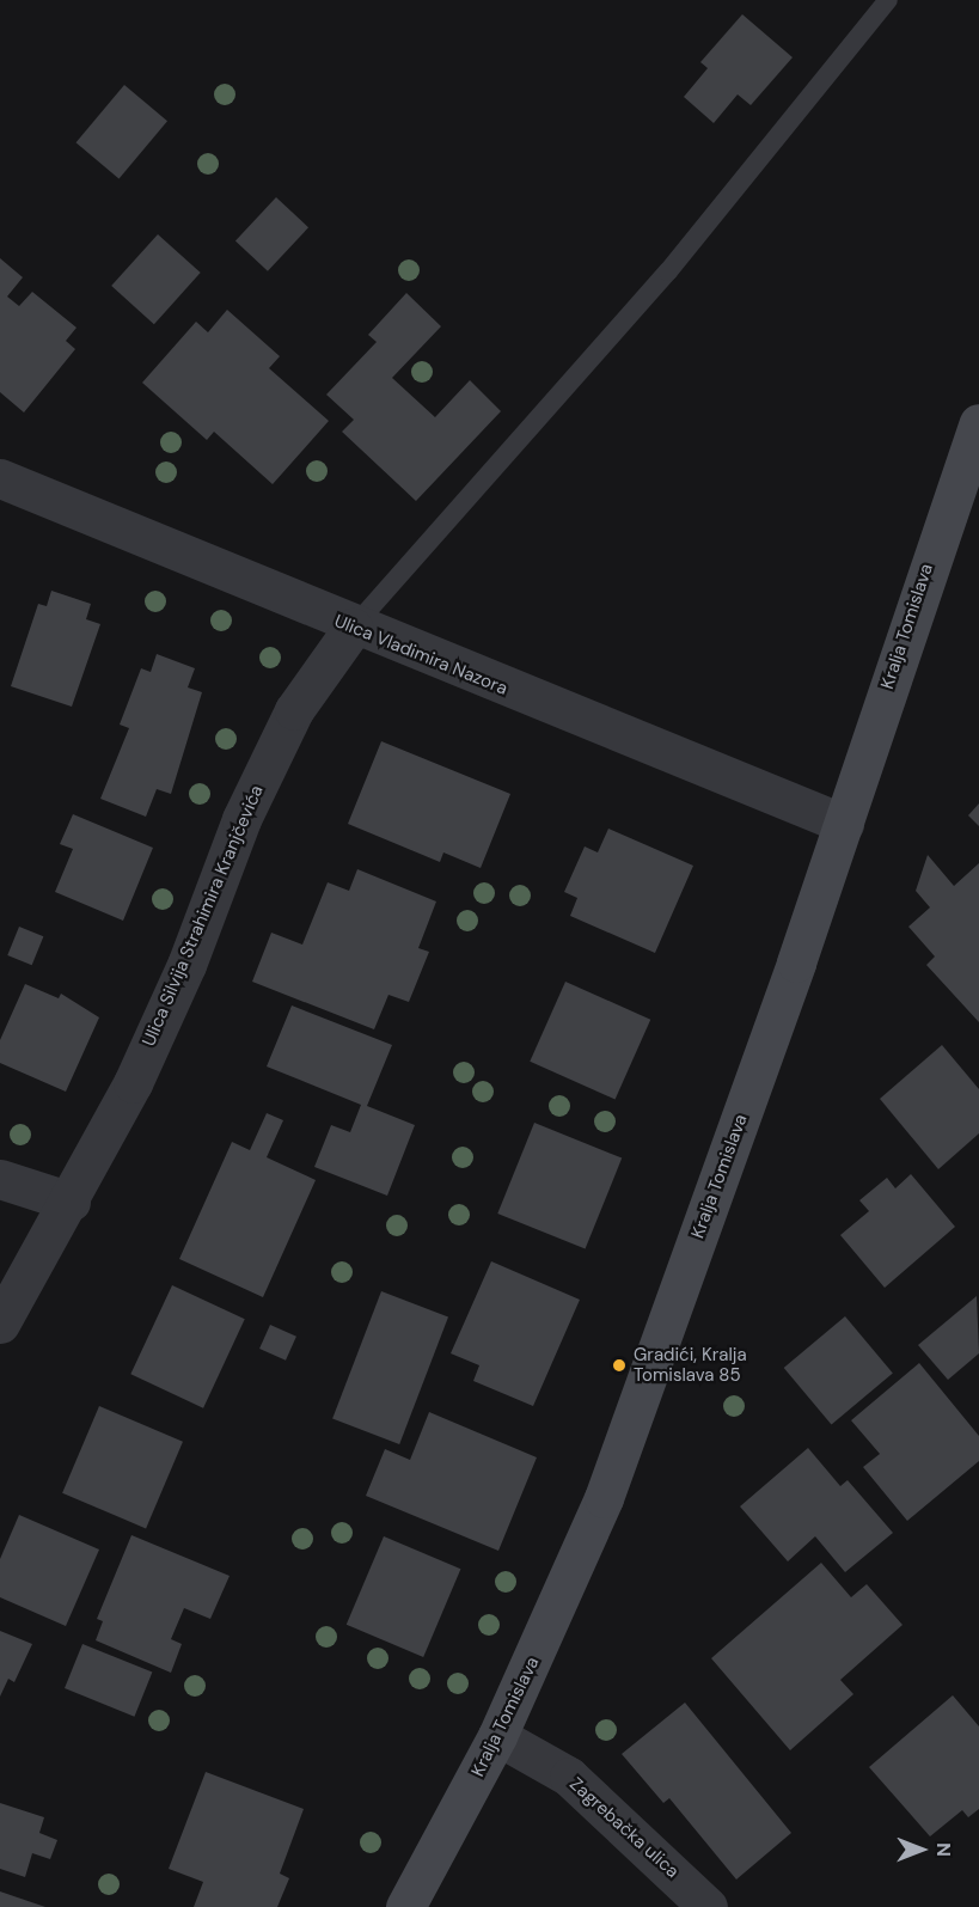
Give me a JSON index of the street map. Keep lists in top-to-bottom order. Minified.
{"streets":{"street":["Kralja Tomislava","Ulica Vladimira Nazora","Ulica Silvija Strahimira Kranjčevića","Zagrebačka ulica"]},"crossings":[["Kralja Tomislava","Ulica Vladimira Nazora"],["Kralja Tomislava","Zagrebačka ulica"],["Ulica Vladimira Nazora","Ulica Silvija Strahimira Kranjčevića"]],"places":["Gradići, Kralja Tomislava 85"],"north":"right"}
